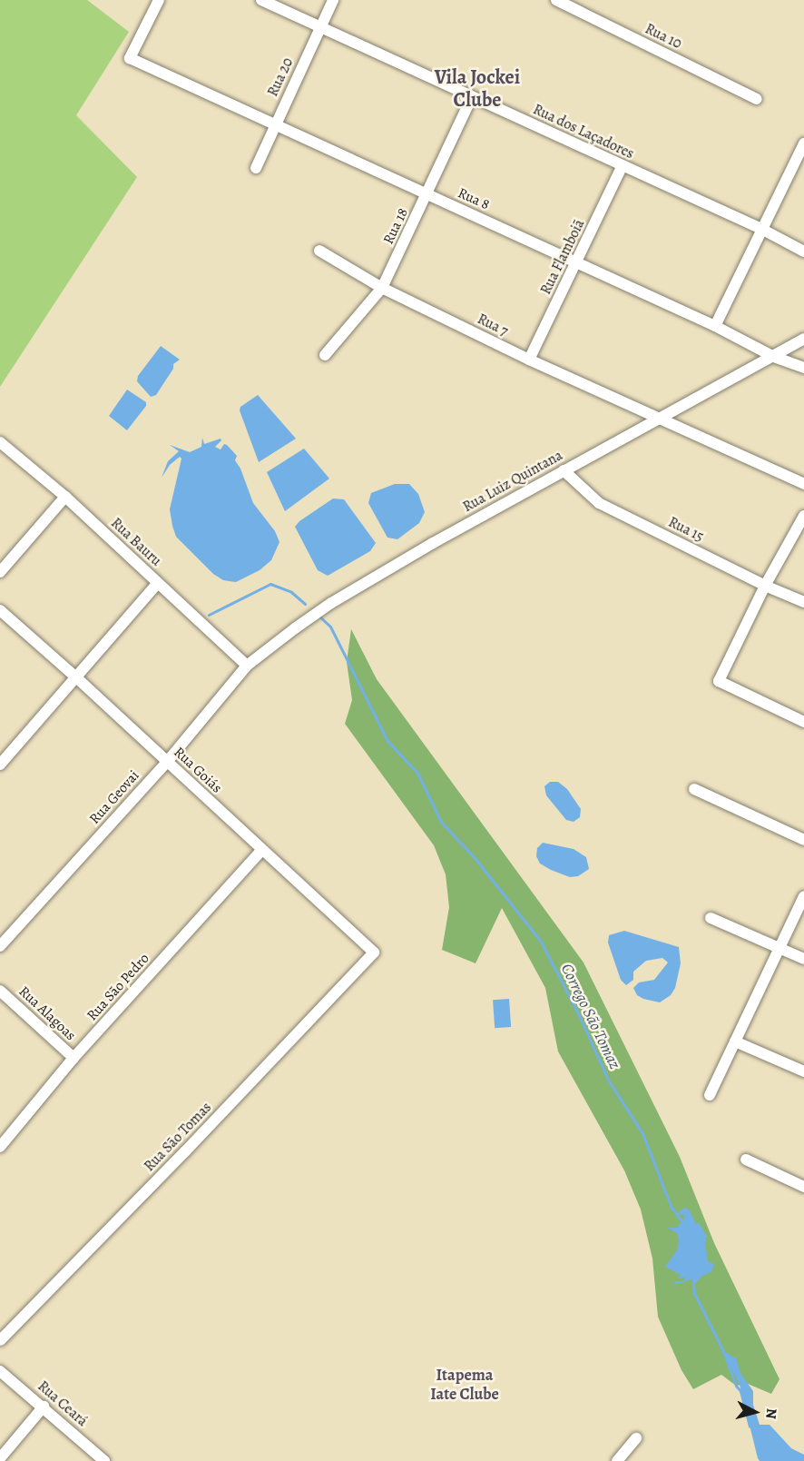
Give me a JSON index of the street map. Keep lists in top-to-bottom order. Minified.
{"streets":{"street":["Rua 10","Rua 20","Rua dos Laçadores","Rua 8","Rua 18","Rua Flamboiã","Rua 7","Rua Luiz Quintana","Rua 15","Rua Bauru","Rua Goiás","Rua Geovai","Rua São Pedro","Rua Alagoas","Rua São Tomas","Rua Ceará"]},"crossings":[["Rua 20","Rua dos Laçadores"],["Rua 20","Rua 8"],["Rua dos Laçadores","Rua 18"],["Rua dos Laçadores","Rua Flamboiã"],["Rua 8","Rua 18"],["Rua 8","Rua Flamboiã"],["Rua 8","Rua Luiz Quintana"],["Rua 18","Rua 7"],["Rua Flamboiã","Rua 7"],["Rua 7","Rua Luiz Quintana"],["Rua Luiz Quintana","Rua 15"],["Rua Luiz Quintana","Rua Bauru"],["Rua Luiz Quintana","Rua Geovai"],["Rua Bauru","Rua Geovai"],["Rua Goiás","Rua Geovai"],["Rua Goiás","Rua São Pedro"],["Rua Goiás","Rua São Tomas"],["Rua São Pedro","Rua Alagoas"]],"districts":["Vila Jockei Clube","Itapema Iate Clube"],"water":["Corrego São Tomaz"],"north":"right"}
